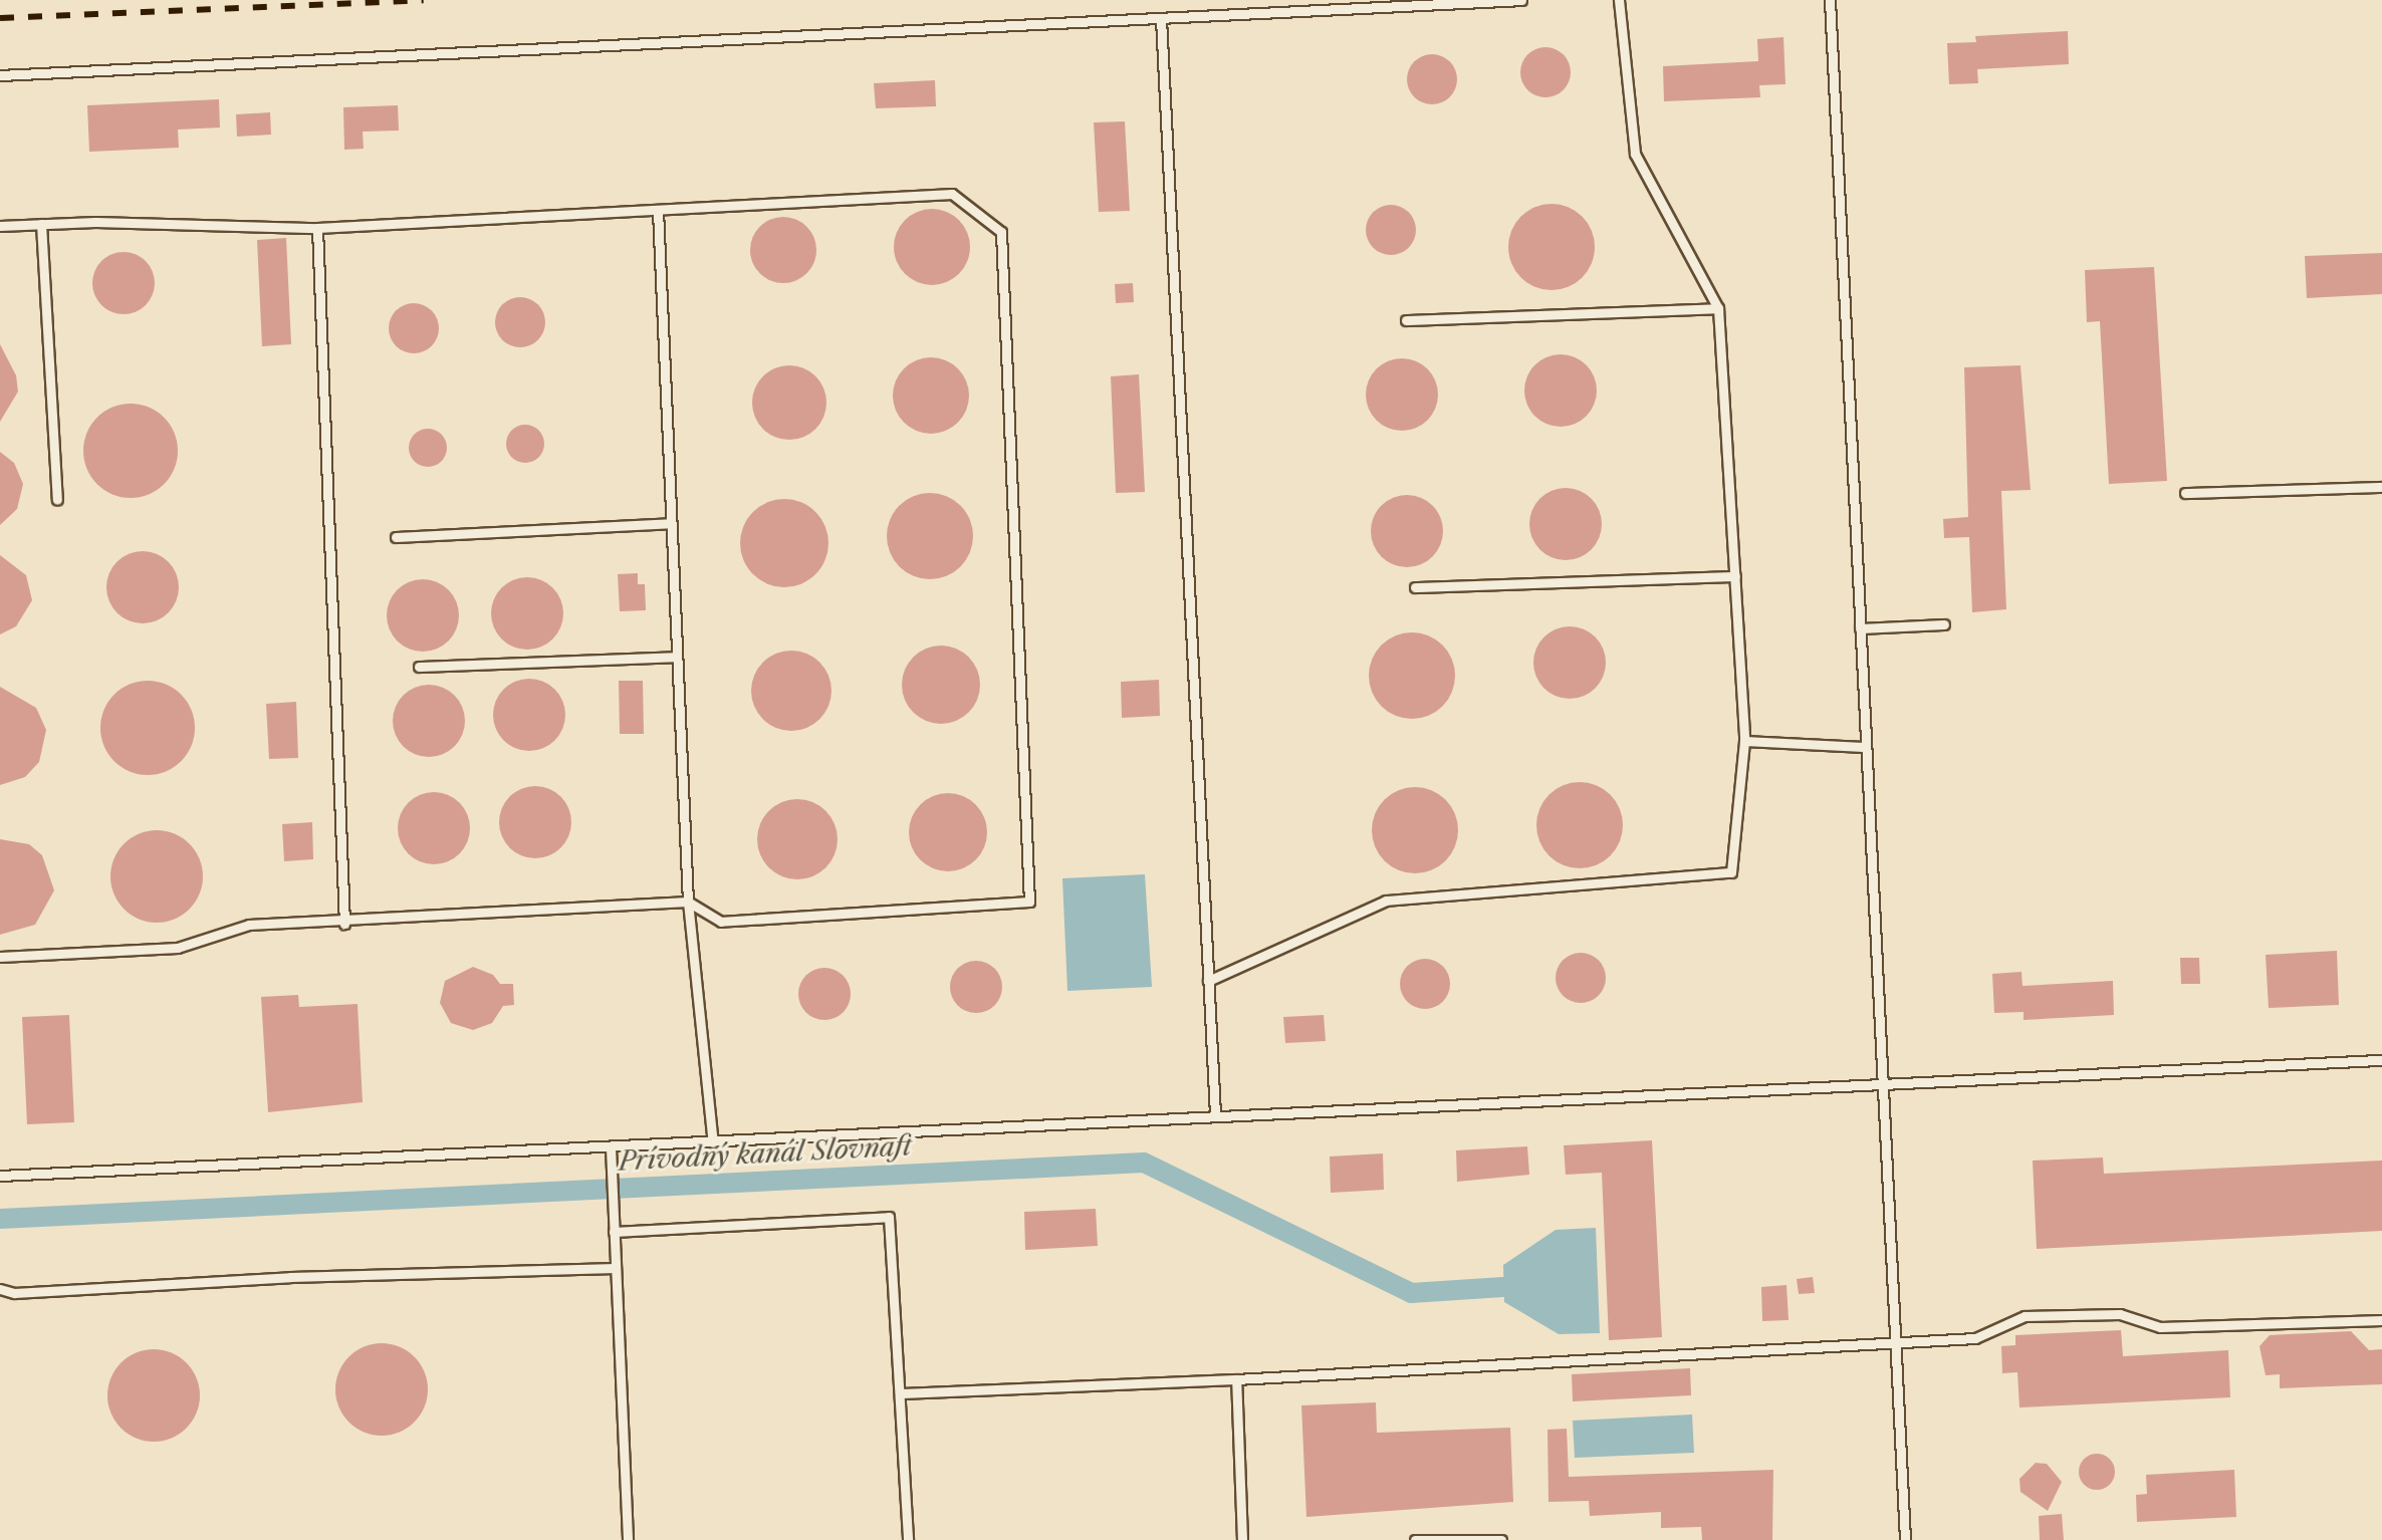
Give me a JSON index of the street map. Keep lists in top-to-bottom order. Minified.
{"water":["Prívodný kanál Slovnaft"]}
